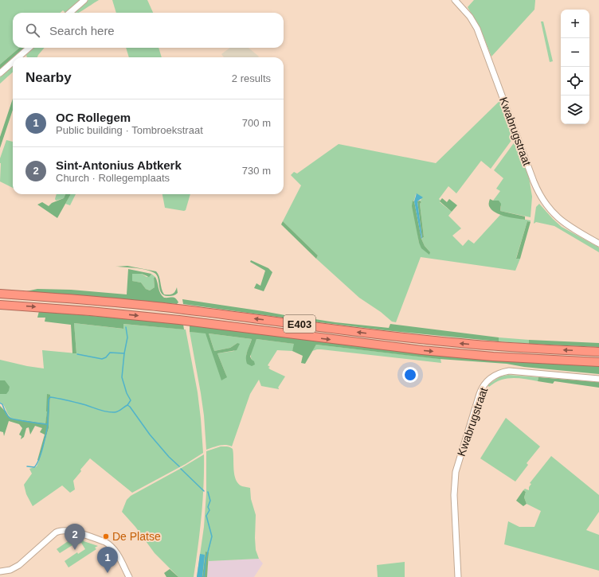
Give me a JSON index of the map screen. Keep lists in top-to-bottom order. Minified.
{"streets":{"highway":["E403"],"street":["Kwabrugstraat"]},"places":["De Platse"],"page":{"map_buttons":["+","−"],"search":"Search here","heading":["Nearby","2 results"],"list":[{"mark":"1","name":"OC Rollegem","note":"Public building · Tombroekstraat","value":"700 m"},{"mark":"2","name":"Sint-Antonius Abtkerk","note":"Church · Rollegemplaats","value":"730 m"}],"pins":["2","1"]}}
